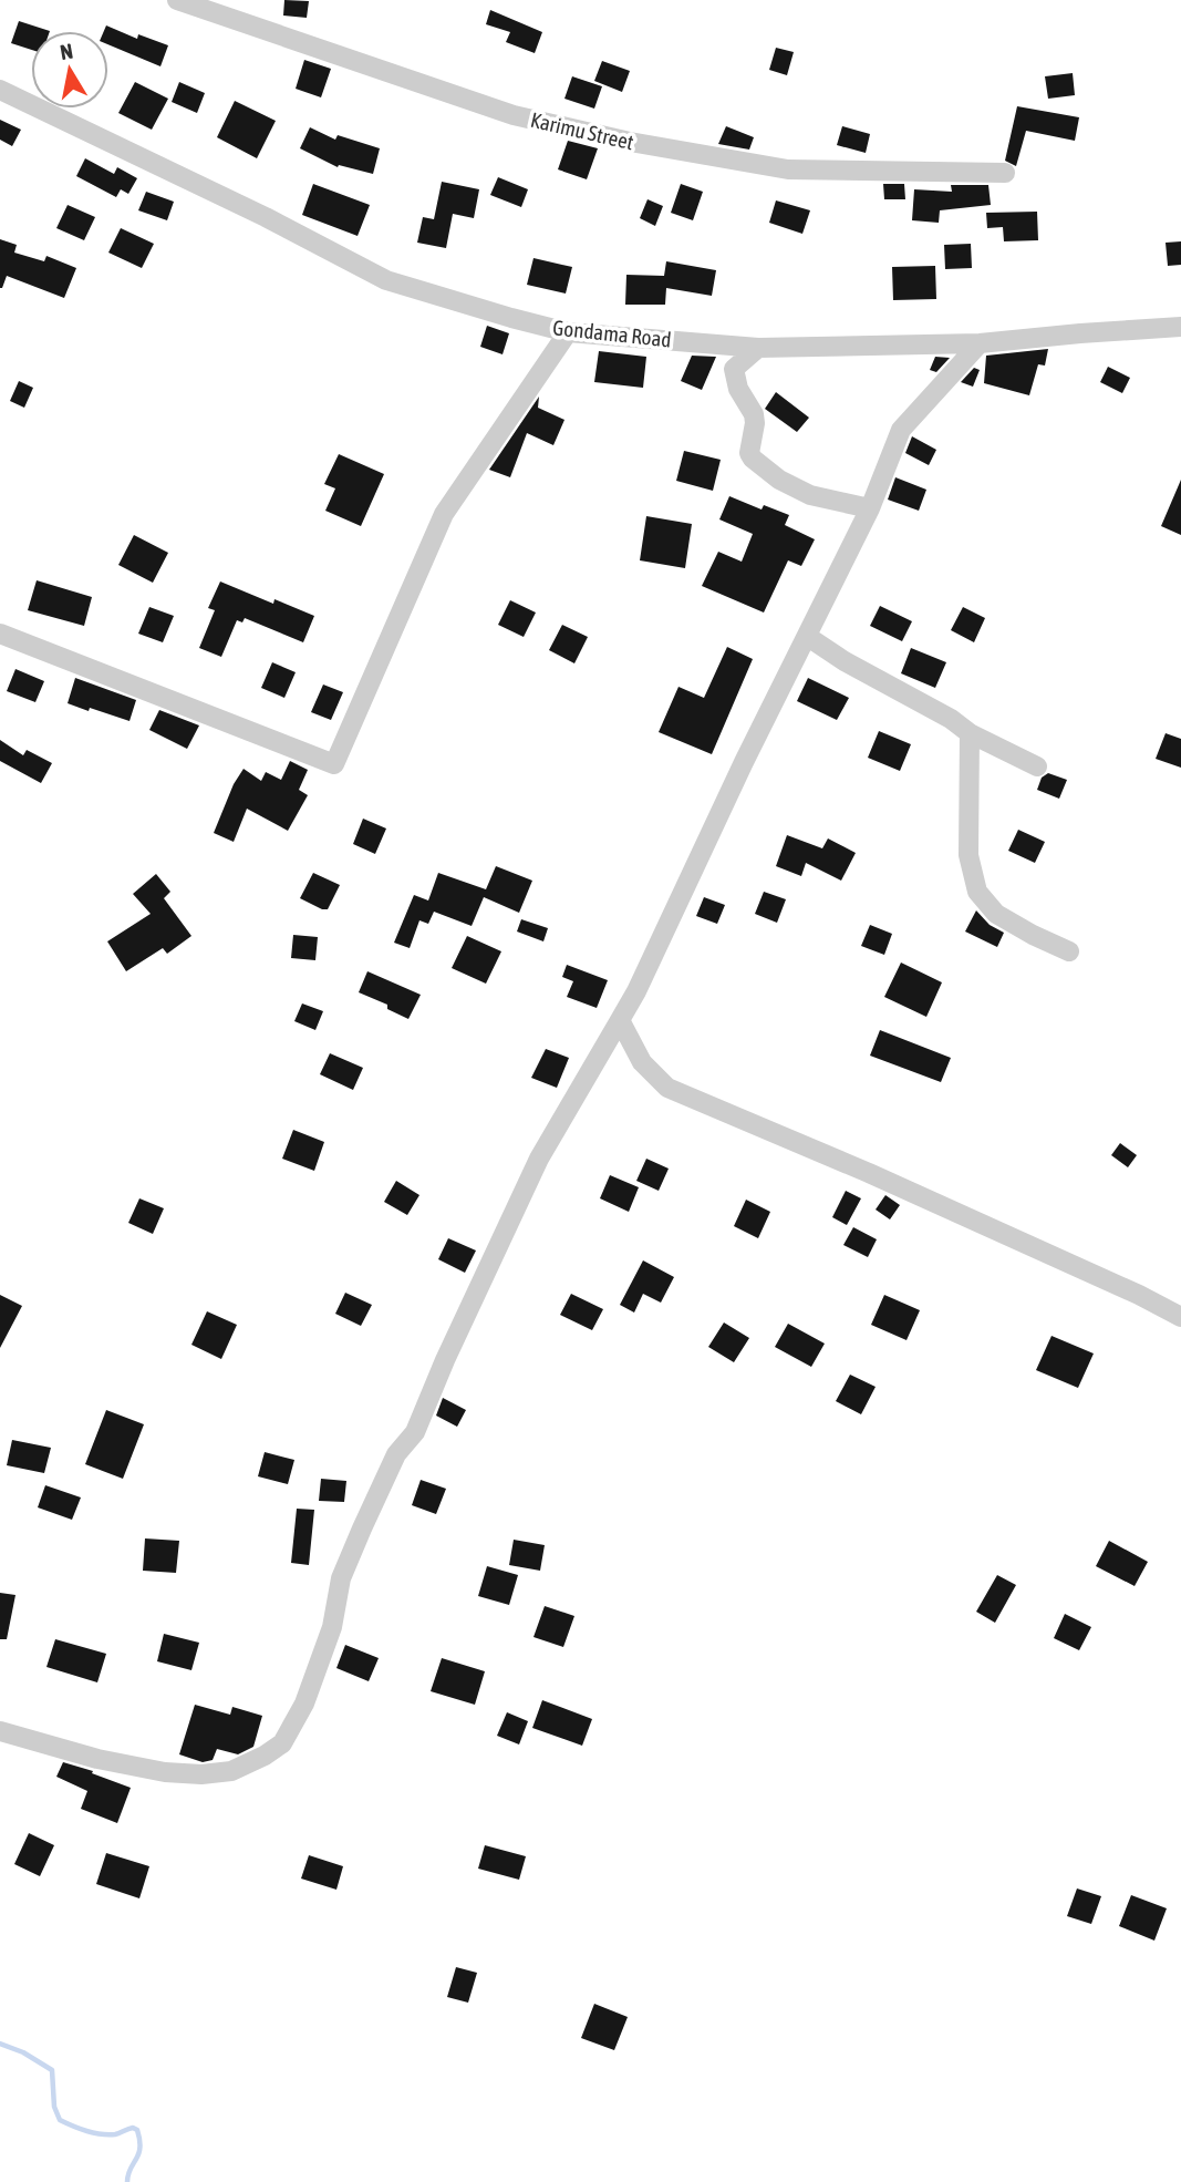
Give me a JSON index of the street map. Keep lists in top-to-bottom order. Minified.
{"streets":{"street":["Karimu Street","Gondama Road"]},"north":"top"}
